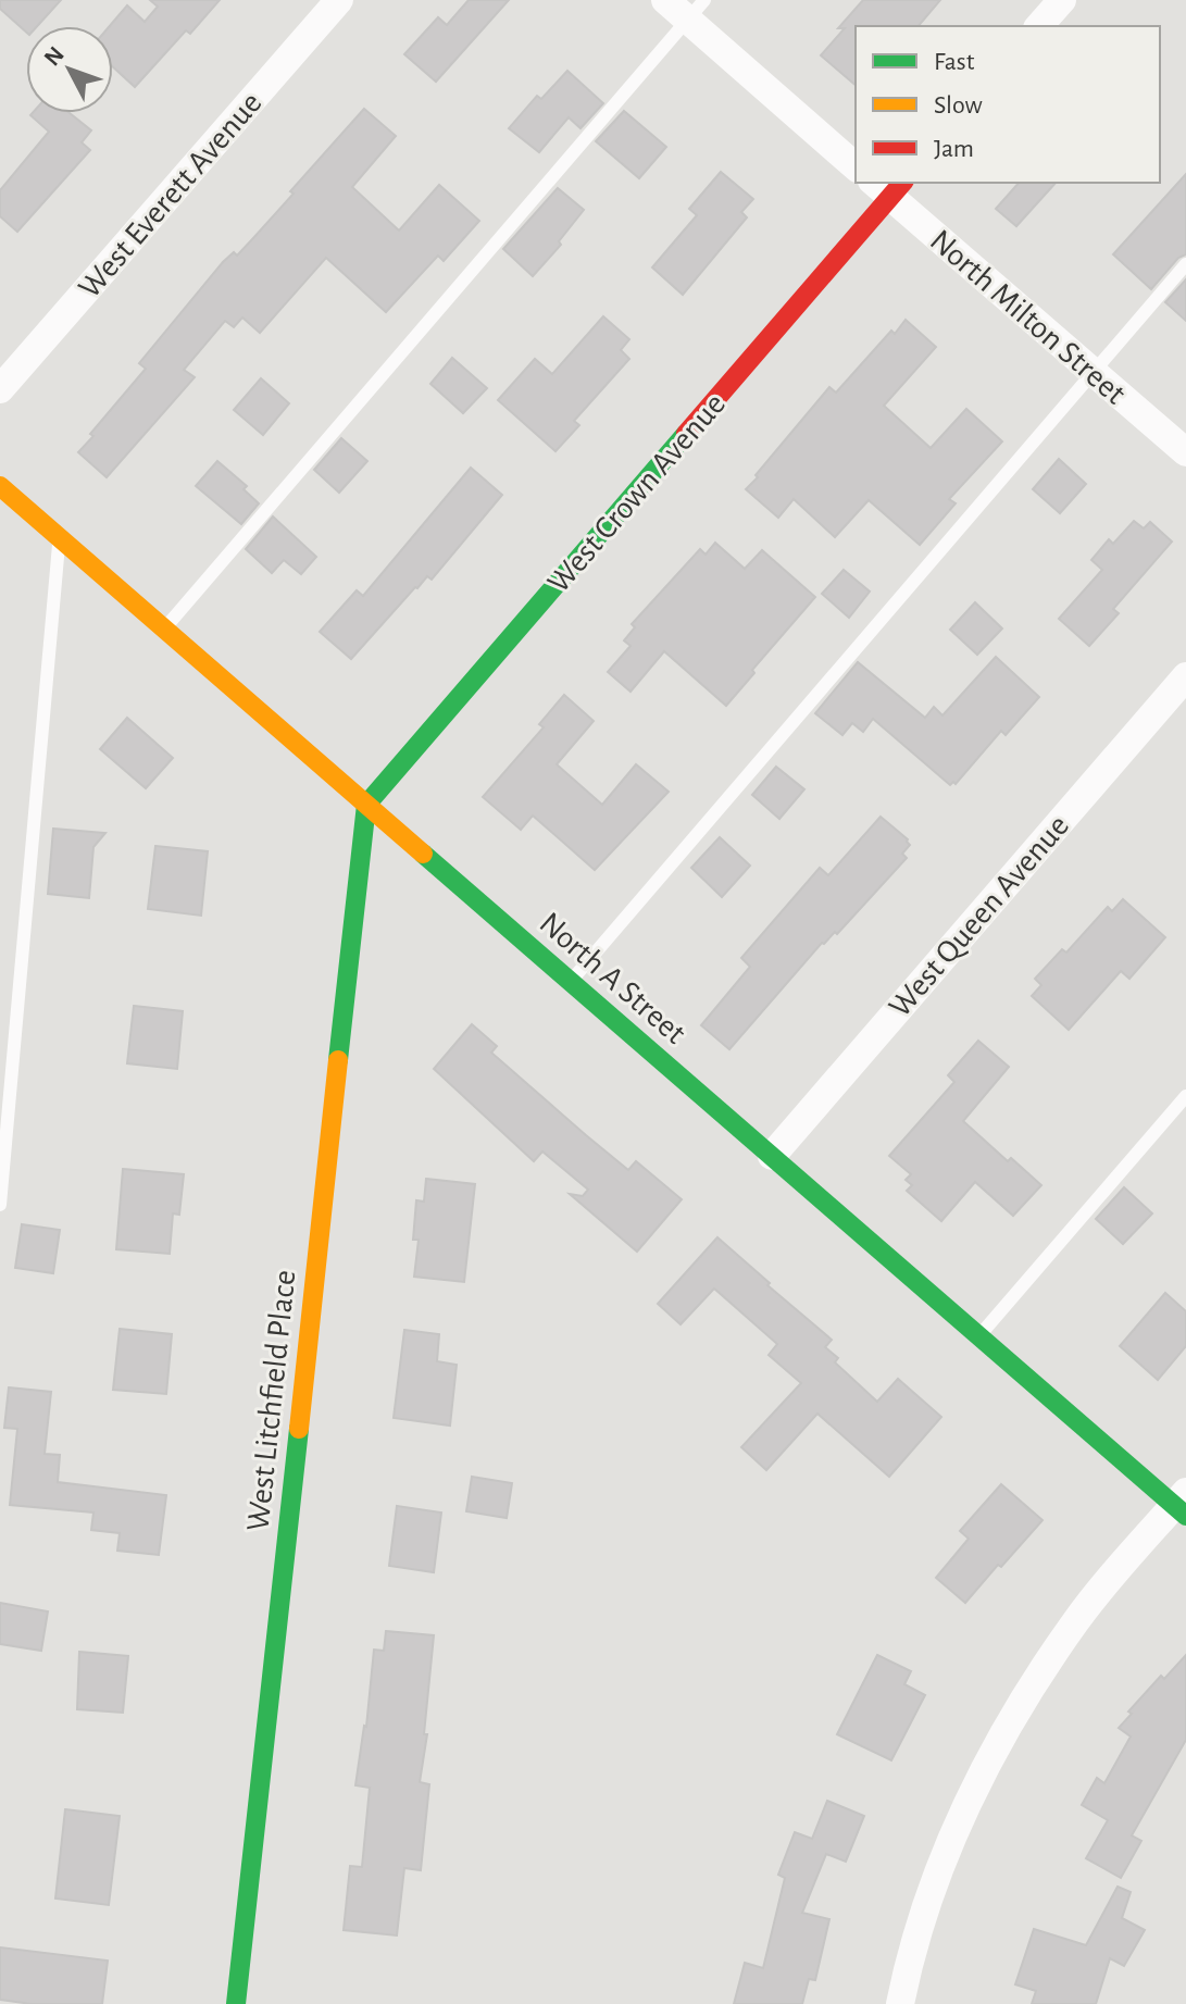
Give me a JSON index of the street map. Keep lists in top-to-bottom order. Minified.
{"streets":{"street":["West Everett Avenue","North Milton Street","West Crown Avenue","West Queen Avenue","North A Street","West Litchfield Place"]},"crossings":[["North Milton Street","West Crown Avenue"],["West Crown Avenue","North A Street"],["West Crown Avenue","West Litchfield Place"],["West Queen Avenue","North A Street"],["North A Street","West Litchfield Place"]],"legend":["Fast","Slow","Jam"],"north":"top left"}
